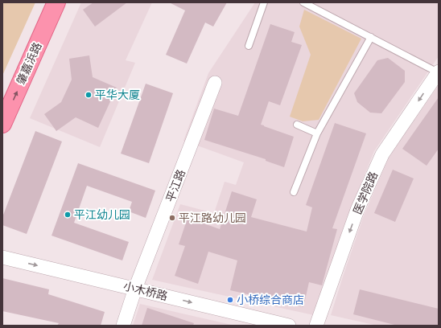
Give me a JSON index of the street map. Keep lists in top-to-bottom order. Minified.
{"streets":{"main road":["肇嘉浜路"],"street":["平江路","医学院路","小木桥路"]},"crossings":[["平江路","小木桥路"]],"one_way":["肇嘉浜路","医学院路","小木桥路"],"places":["平华大厦","平江幼儿园","平江路幼儿园","小桥综合商店"]}
